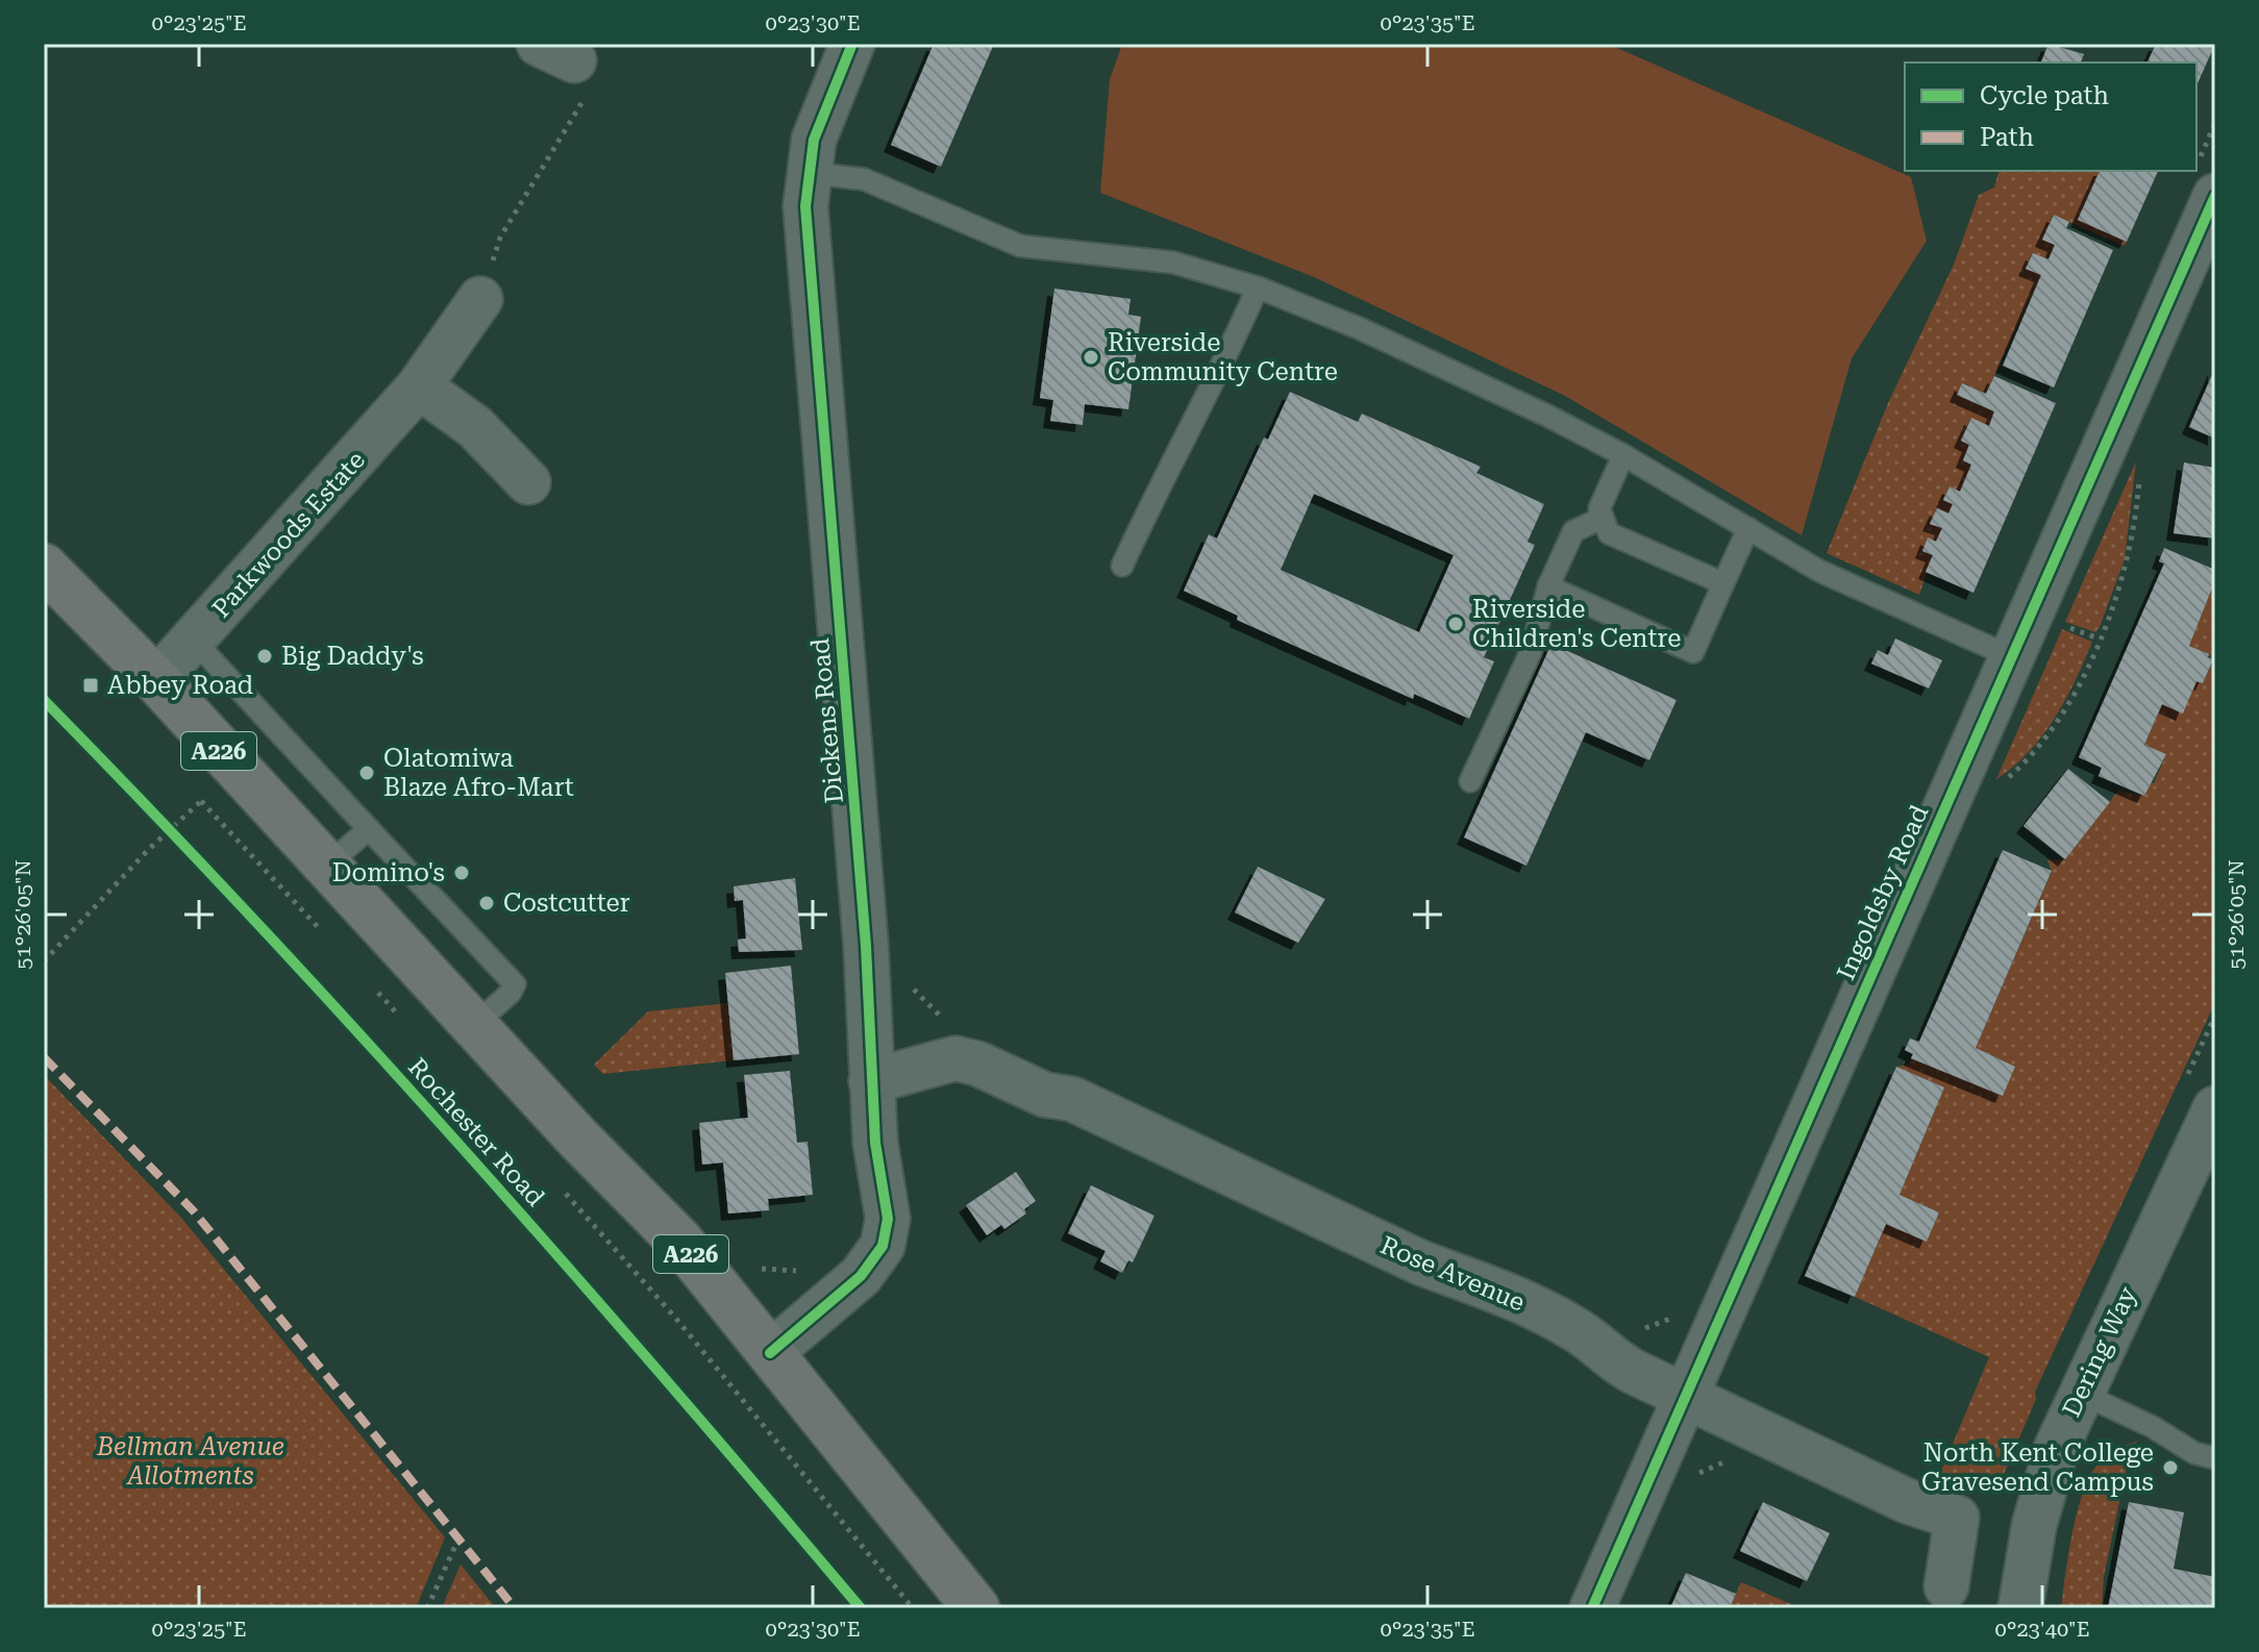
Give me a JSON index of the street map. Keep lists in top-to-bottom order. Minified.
{"streets":{"main road":["A226"],"street":["Parkwoods Estate","Dickens Road","Ingoldsby Road","Rose Avenue","Dering Way"],"cycle path":["Rochester Road"]},"crossings":[["Parkwoods Estate","A226"],["Dickens Road","A226"],["Dickens Road","Rose Avenue"],["Ingoldsby Road","Rose Avenue"]],"parks":["Bellman Avenue Allotments"],"places":{"other":["Riverside Community Centre","Riverside Children's Centre","Big Daddy's","Olatomiwa Blaze Afro-Mart","Domino's","Costcutter","North Kent College Gravesend Campus"],"transit":["Abbey Road"]},"legend":["Cycle path","Path"],"coordinates":["0°23'25\"E","0°23'30\"E","0°23'35\"E","51°26'05\"N","0°23'40\"E"]}
